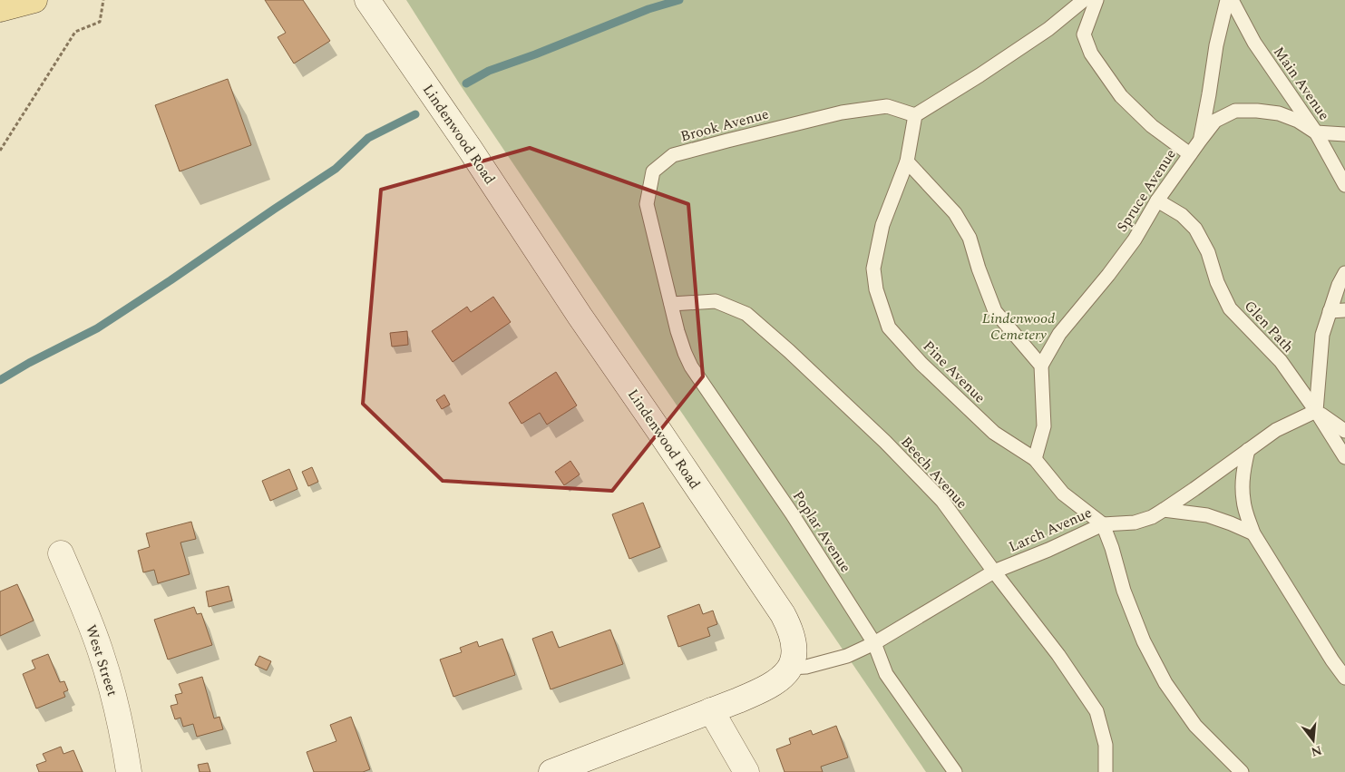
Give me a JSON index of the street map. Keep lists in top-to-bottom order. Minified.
{"streets":{"street":["Lindenwood Road","West Street"],"lane":["Main Avenue","Brook Avenue","Spruce Avenue","Glen Path","Pine Avenue","Beech Avenue","Larch Avenue","Poplar Avenue"]},"crossings":[["Main Avenue","Spruce Avenue"],["Brook Avenue","Pine Avenue"],["Brook Avenue","Beech Avenue"],["Brook Avenue","Poplar Avenue"],["Lindenwood Road","Larch Avenue"],["Spruce Avenue","Glen Path"],["Glen Path","Larch Avenue"],["Pine Avenue","Larch Avenue"],["Beech Avenue","Larch Avenue"],["Beech Avenue","Poplar Avenue"],["Larch Avenue","Poplar Avenue"]],"parks":["Lindenwood Cemetery"],"north":"bottom"}
